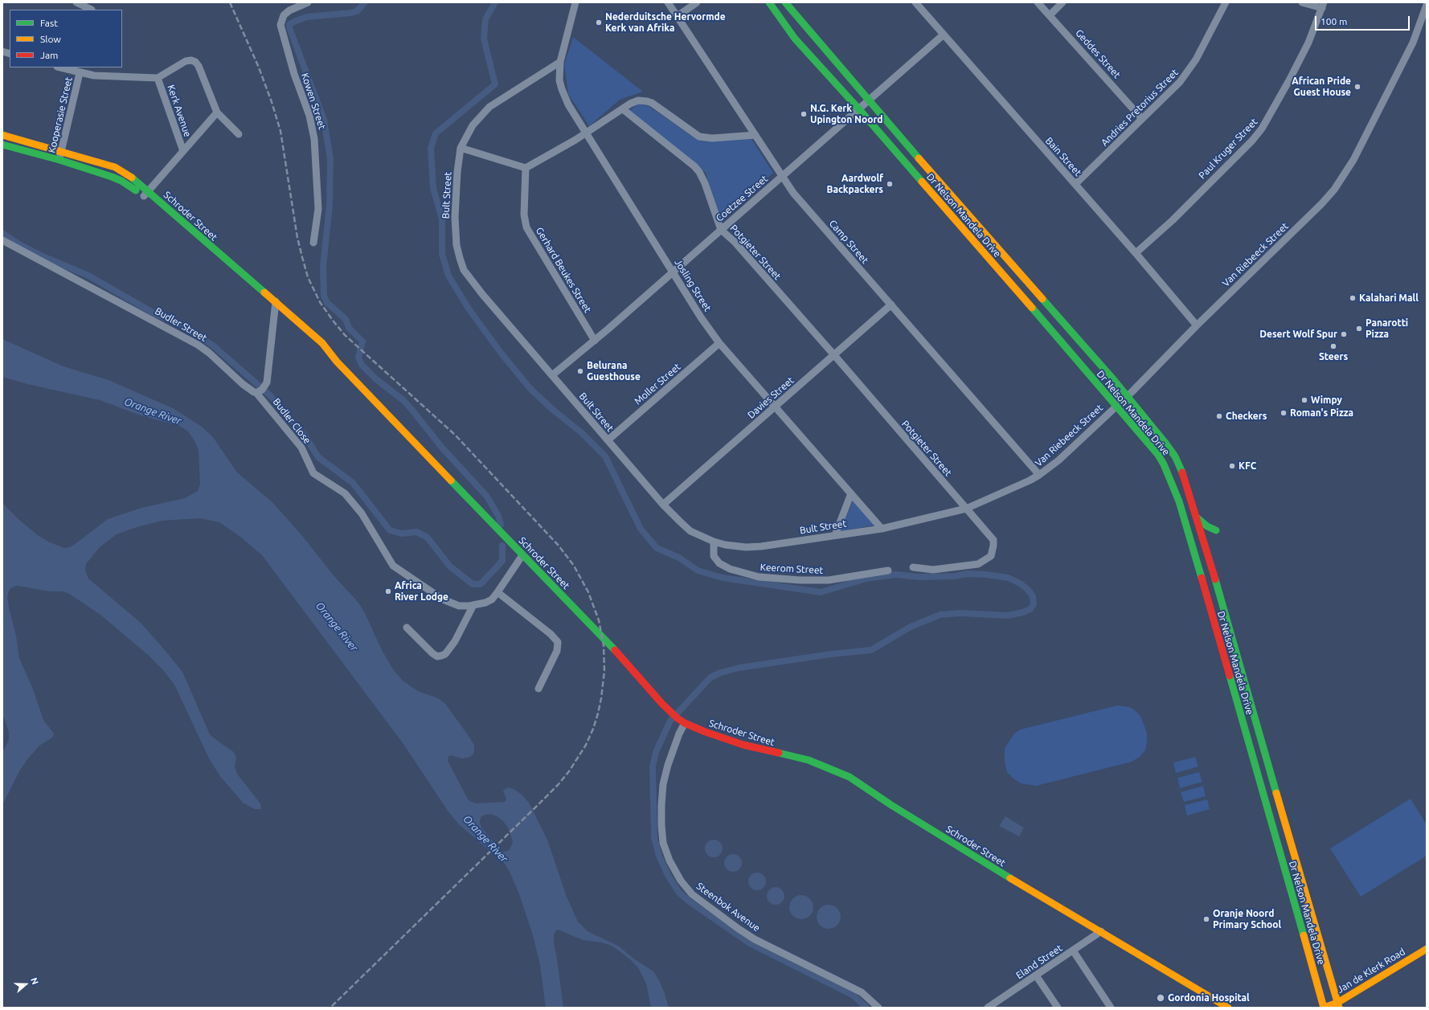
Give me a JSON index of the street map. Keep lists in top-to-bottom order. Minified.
{"streets":{"main road":["Dr Nelson Mandela Drive","Schroder Street","Jan de Klerk Road"],"street":["Geddes Street","Kowen Street","Andries Pretorius Street","Kerk Avenue","Kooperasie Street","Paul Kruger Street","Bain Street","Bult Street","Coetzee Street","Camp Street","Potgieter Street","Van Riebeeck Street","Gerhard Beukes Street","Josling Street","Budler Street","Moller Street","Davies Street","Budler Close","Keerom Street","Steenbok Avenue","Eland Street"]},"crossings":[["Geddes Street","Andries Pretorius Street"],["Andries Pretorius Street","Bain Street"],["Kerk Avenue","Kooperasie Street"],["Kooperasie Street","Schroder Street"],["Paul Kruger Street","Bain Street"],["Bain Street","Coetzee Street"],["Bain Street","Van Riebeeck Street"],["Bult Street","Coetzee Street"],["Bult Street","Camp Street"],["Bult Street","Potgieter Street"],["Bult Street","Van Riebeeck Street"],["Bult Street","Josling Street"],["Bult Street","Moller Street"],["Bult Street","Davies Street"],["Bult Street","Keerom Street"],["Coetzee Street","Dr Nelson Mandela Drive"],["Coetzee Street","Camp Street"],["Coetzee Street","Potgieter Street"],["Coetzee Street","Gerhard Beukes Street"],["Coetzee Street","Josling Street"],["Dr Nelson Mandela Drive","Van Riebeeck Street"],["Dr Nelson Mandela Drive","Jan de Klerk Road"],["Schroder Street","Steenbok Avenue"],["Schroder Street","Eland Street"],["Camp Street","Van Riebeeck Street"],["Camp Street","Davies Street"],["Potgieter Street","Davies Street"],["Josling Street","Moller Street"],["Josling Street","Davies Street"],["Budler Street","Budler Close"]],"water":["Orange River"],"places":["Nederduitsche Hervormde Kerk van Afrika","African Pride Guest House","N.G. Kerk Upington Noord","Aardwolf Backpackers","Kalahari Mall","Panarotti Pizza","Desert Wolf Spur","Steers","Belurana Guesthouse","Wimpy","Roman's Pizza","Checkers","KFC","Africa River Lodge","Oranje Noord Primary School","Gordonia Hospital"],"legend":["Fast","Slow","Jam"],"scale_bar":"100 m","north":"right"}
